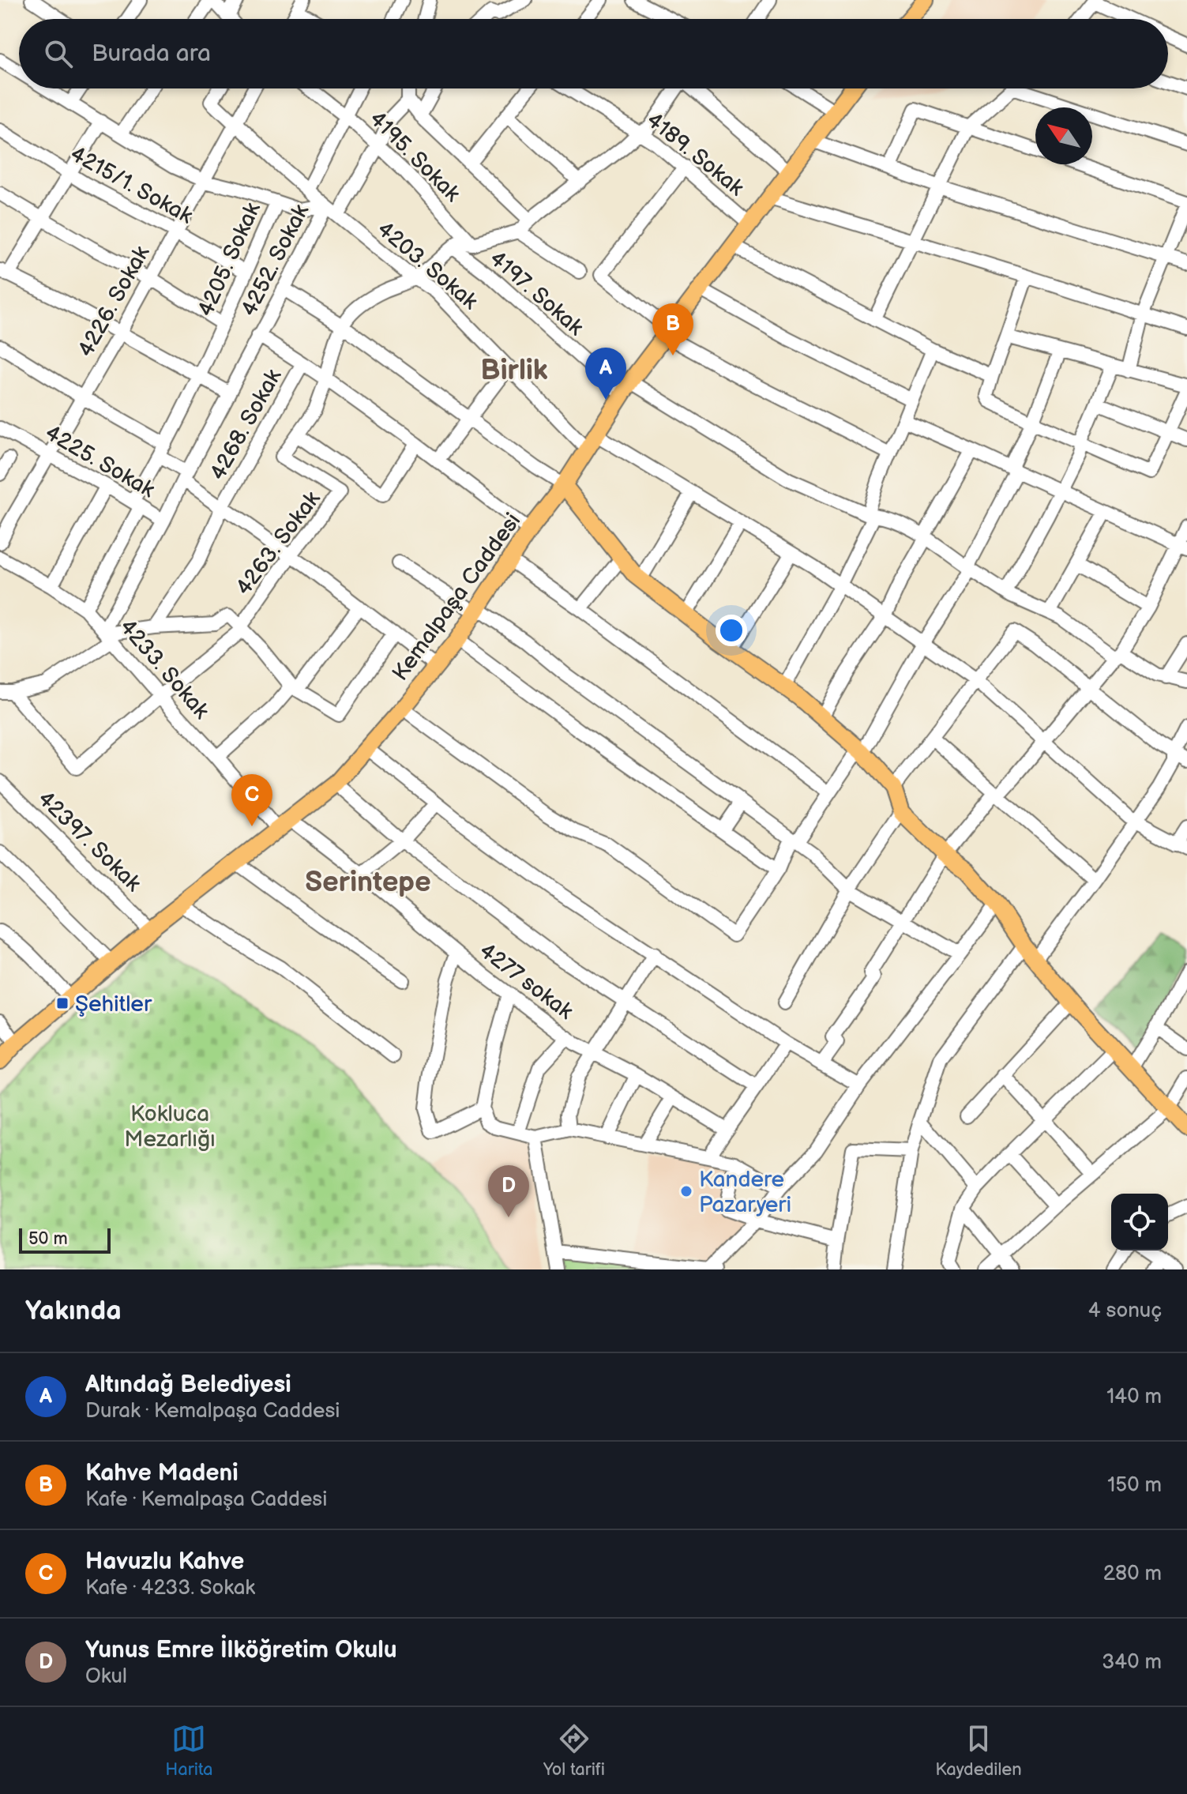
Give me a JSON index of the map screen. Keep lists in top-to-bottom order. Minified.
{"streets":{"main road":["Kemalpaşa Caddesi"],"street":["4189. Sokak","4195. Sokak","4215/1. Sokak","4205. Sokak","4252. Sokak","4203. Sokak","4197. Sokak","4226. Sokak","4268. Sokak","4225. Sokak","4263. Sokak","4233. Sokak","42397. Sokak","4277 sokak"]},"crossings":[["4189. Sokak","Kemalpaşa Caddesi"],["4215/1. Sokak","4205. Sokak"],["4215/1. Sokak","4226. Sokak"],["4205. Sokak","4226. Sokak"],["4205. Sokak","4225. Sokak"],["4205. Sokak","4233. Sokak"],["4252. Sokak","4203. Sokak"],["4252. Sokak","4226. Sokak"],["4252. Sokak","4225. Sokak"],["4203. Sokak","Kemalpaşa Caddesi"],["4197. Sokak","Kemalpaşa Caddesi"],["4226. Sokak","4225. Sokak"],["4268. Sokak","4225. Sokak"],["4268. Sokak","4263. Sokak"],["4225. Sokak","4263. Sokak"],["4225. Sokak","Kemalpaşa Caddesi"],["4263. Sokak","4233. Sokak"],["Kemalpaşa Caddesi","4233. Sokak"],["Kemalpaşa Caddesi","42397. Sokak"],["Kemalpaşa Caddesi","4277 sokak"]],"districts":["Birlik","Serintepe"],"parks":["Kokluca Mezarlığı"],"places":{"transit":["Şehitler"],"other":["Kandere Pazaryeri"]},"scale_bar":"50 m","north":"top left","page":{"search":"Burada ara","pins":["B","A","C","D"],"scale":"50 m","heading":["Yakında","4 sonuç"],"list":[{"mark":"A","name":"Altındağ Belediyesi","note":"Durak · Kemalpaşa Caddesi","value":"140 m"},{"mark":"B","name":"Kahve Madeni","note":"Kafe · Kemalpaşa Caddesi","value":"150 m"},{"mark":"C","name":"Havuzlu Kahve","note":"Kafe · 4233. Sokak","value":"280 m"},{"mark":"D","name":"Yunus Emre İlköğretim Okulu","note":"Okul","value":"340 m"}],"nav":["Harita","Yol tarifi","Kaydedilen"]}}
